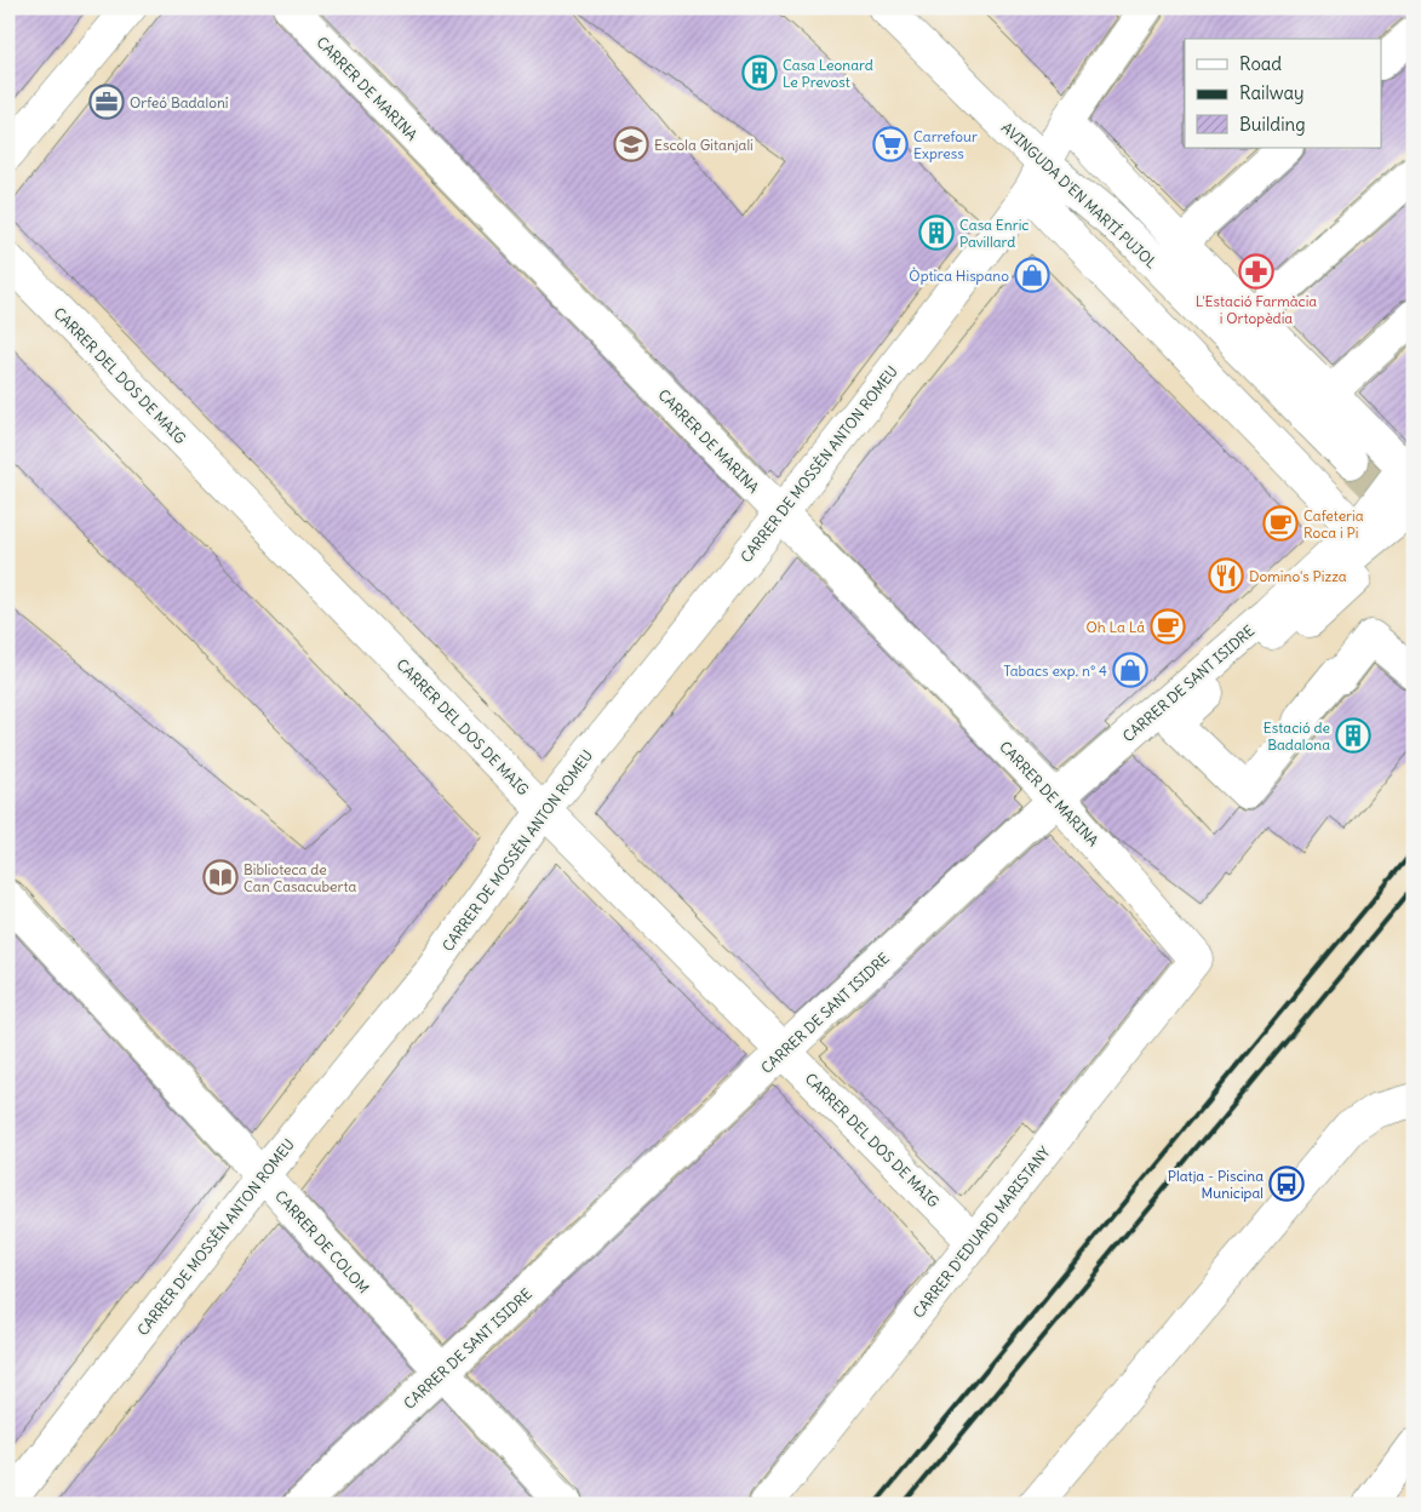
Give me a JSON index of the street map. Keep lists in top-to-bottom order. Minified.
{"streets":{"street":["CARRER DE MARINA","AVINGUDA D'EN MARTÍ PUJOL","CARRER DEL DOS DE MAIG","CARRER DE MOSSÈN ANTON ROMEU","CARRER DE SANT ISIDRE","CARRER D'EDUARD MARISTANY","CARRER DE COLOM"]},"crossings":[["CARRER DE MARINA","CARRER DE MOSSÈN ANTON ROMEU"],["CARRER DE MARINA","CARRER DE SANT ISIDRE"],["CARRER DE MARINA","CARRER D'EDUARD MARISTANY"],["AVINGUDA D'EN MARTÍ PUJOL","CARRER DE MOSSÈN ANTON ROMEU"],["AVINGUDA D'EN MARTÍ PUJOL","CARRER DE SANT ISIDRE"],["CARRER DEL DOS DE MAIG","CARRER DE MOSSÈN ANTON ROMEU"],["CARRER DEL DOS DE MAIG","CARRER DE SANT ISIDRE"],["CARRER DEL DOS DE MAIG","CARRER D'EDUARD MARISTANY"],["CARRER DE MOSSÈN ANTON ROMEU","CARRER DE COLOM"],["CARRER DE SANT ISIDRE","CARRER DE COLOM"]],"places":{"building":["Casa Leonard Le Prevost","Casa Enric Pavillard","Estació de Badalona"],"office":["Orfeó Badaloní"],"school or university":["Escola Gitanjali"],"supermarket":["Carrefour Express"],"pharmacy":["L'Estació Farmàcia i Ortopèdia"],"shop":["Òptica Hispano","Tabacs exp. nº 4"],"cafe":["Cafeteria Roca i Pi","Oh La Lá"],"restaurant":["Domino's Pizza"],"library":["Biblioteca de Can Casacuberta"],"bus stop":["Platja - Piscina Municipal"]},"legend":["Road","Railway","Building"]}
